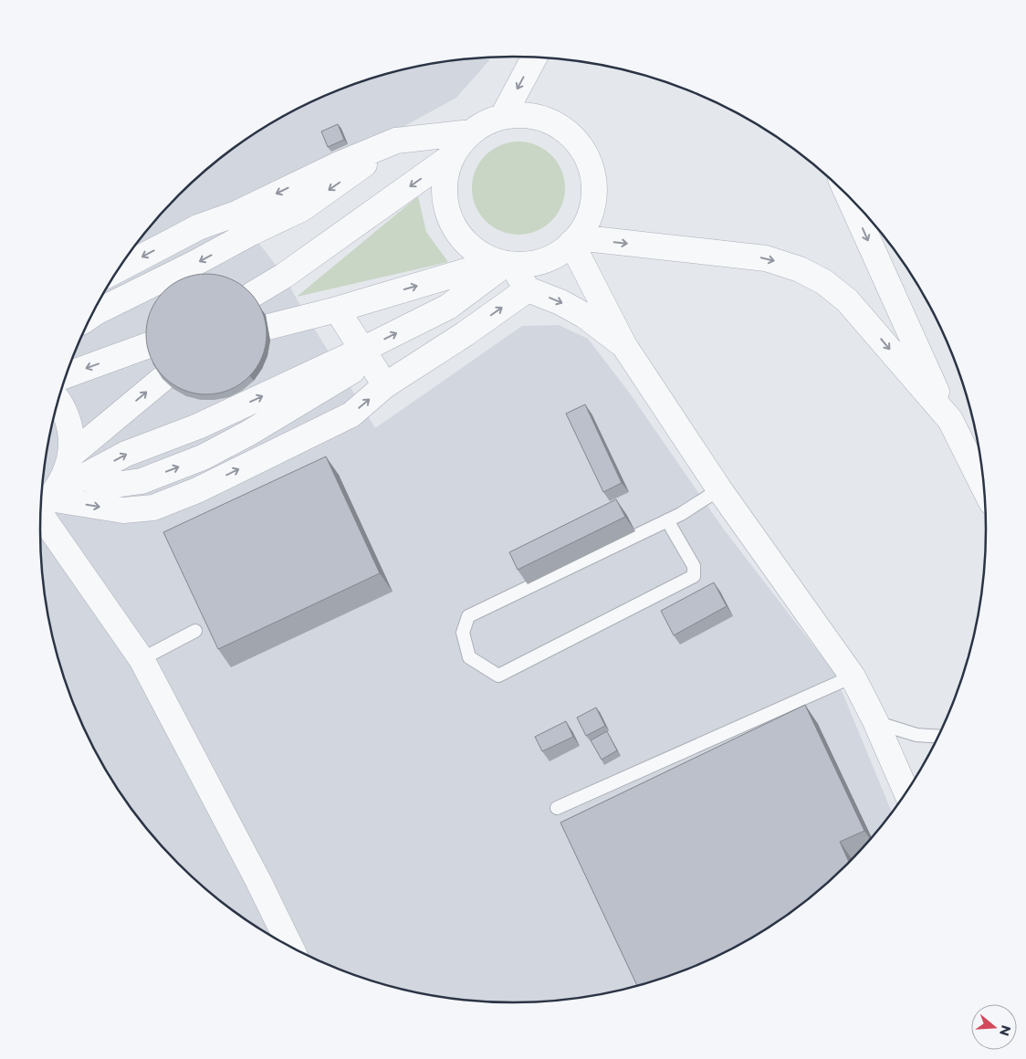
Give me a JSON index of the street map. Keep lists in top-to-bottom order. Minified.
{"north":"right"}
